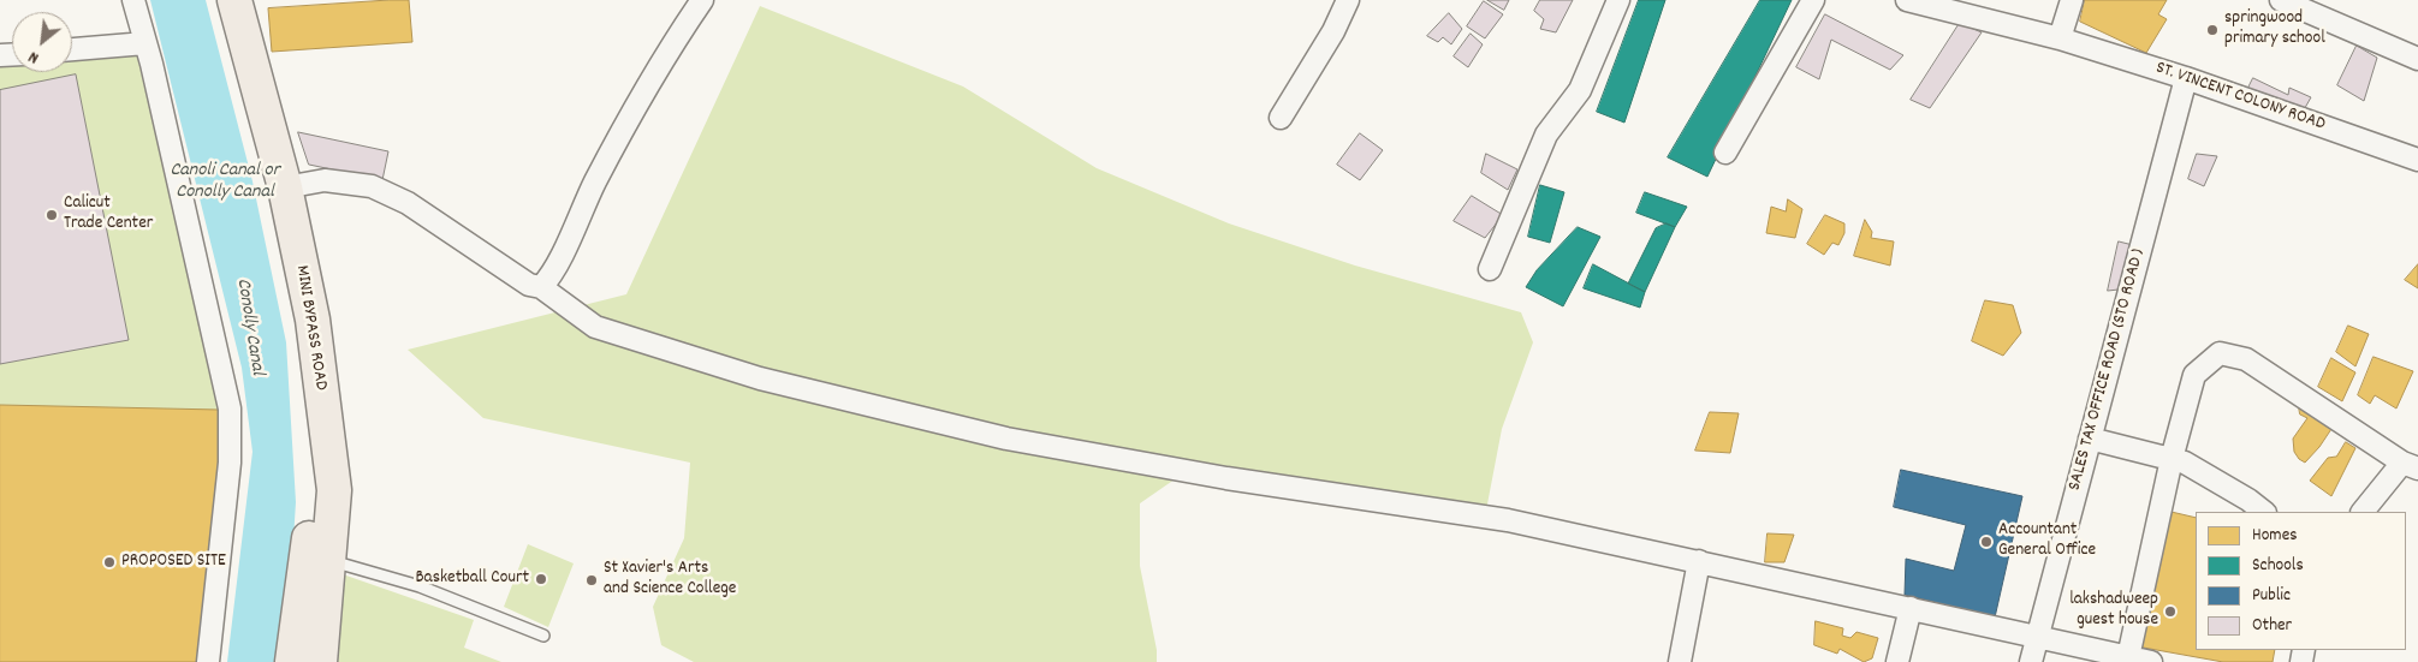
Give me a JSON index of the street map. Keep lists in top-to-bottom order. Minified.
{"streets":{"main road":["MINI BYPASS ROAD"],"street":["ST. VINCENT COLONY ROAD","SALES TAX OFFICE ROAD (STO ROAD )"]},"crossings":[["ST. VINCENT COLONY ROAD","SALES TAX OFFICE ROAD (STO ROAD )"]],"water":["Canoli Canal or Conolly Canal","Conolly Canal"],"places":["springwood primary school","Calicut Trade Center","Accountant General Office","PROPOSED SITE","Basketball Court","St Xavier's Arts and Science College","lakshadweep guest house"],"legend":["Homes","Schools","Public","Other"],"north":"bottom left"}
